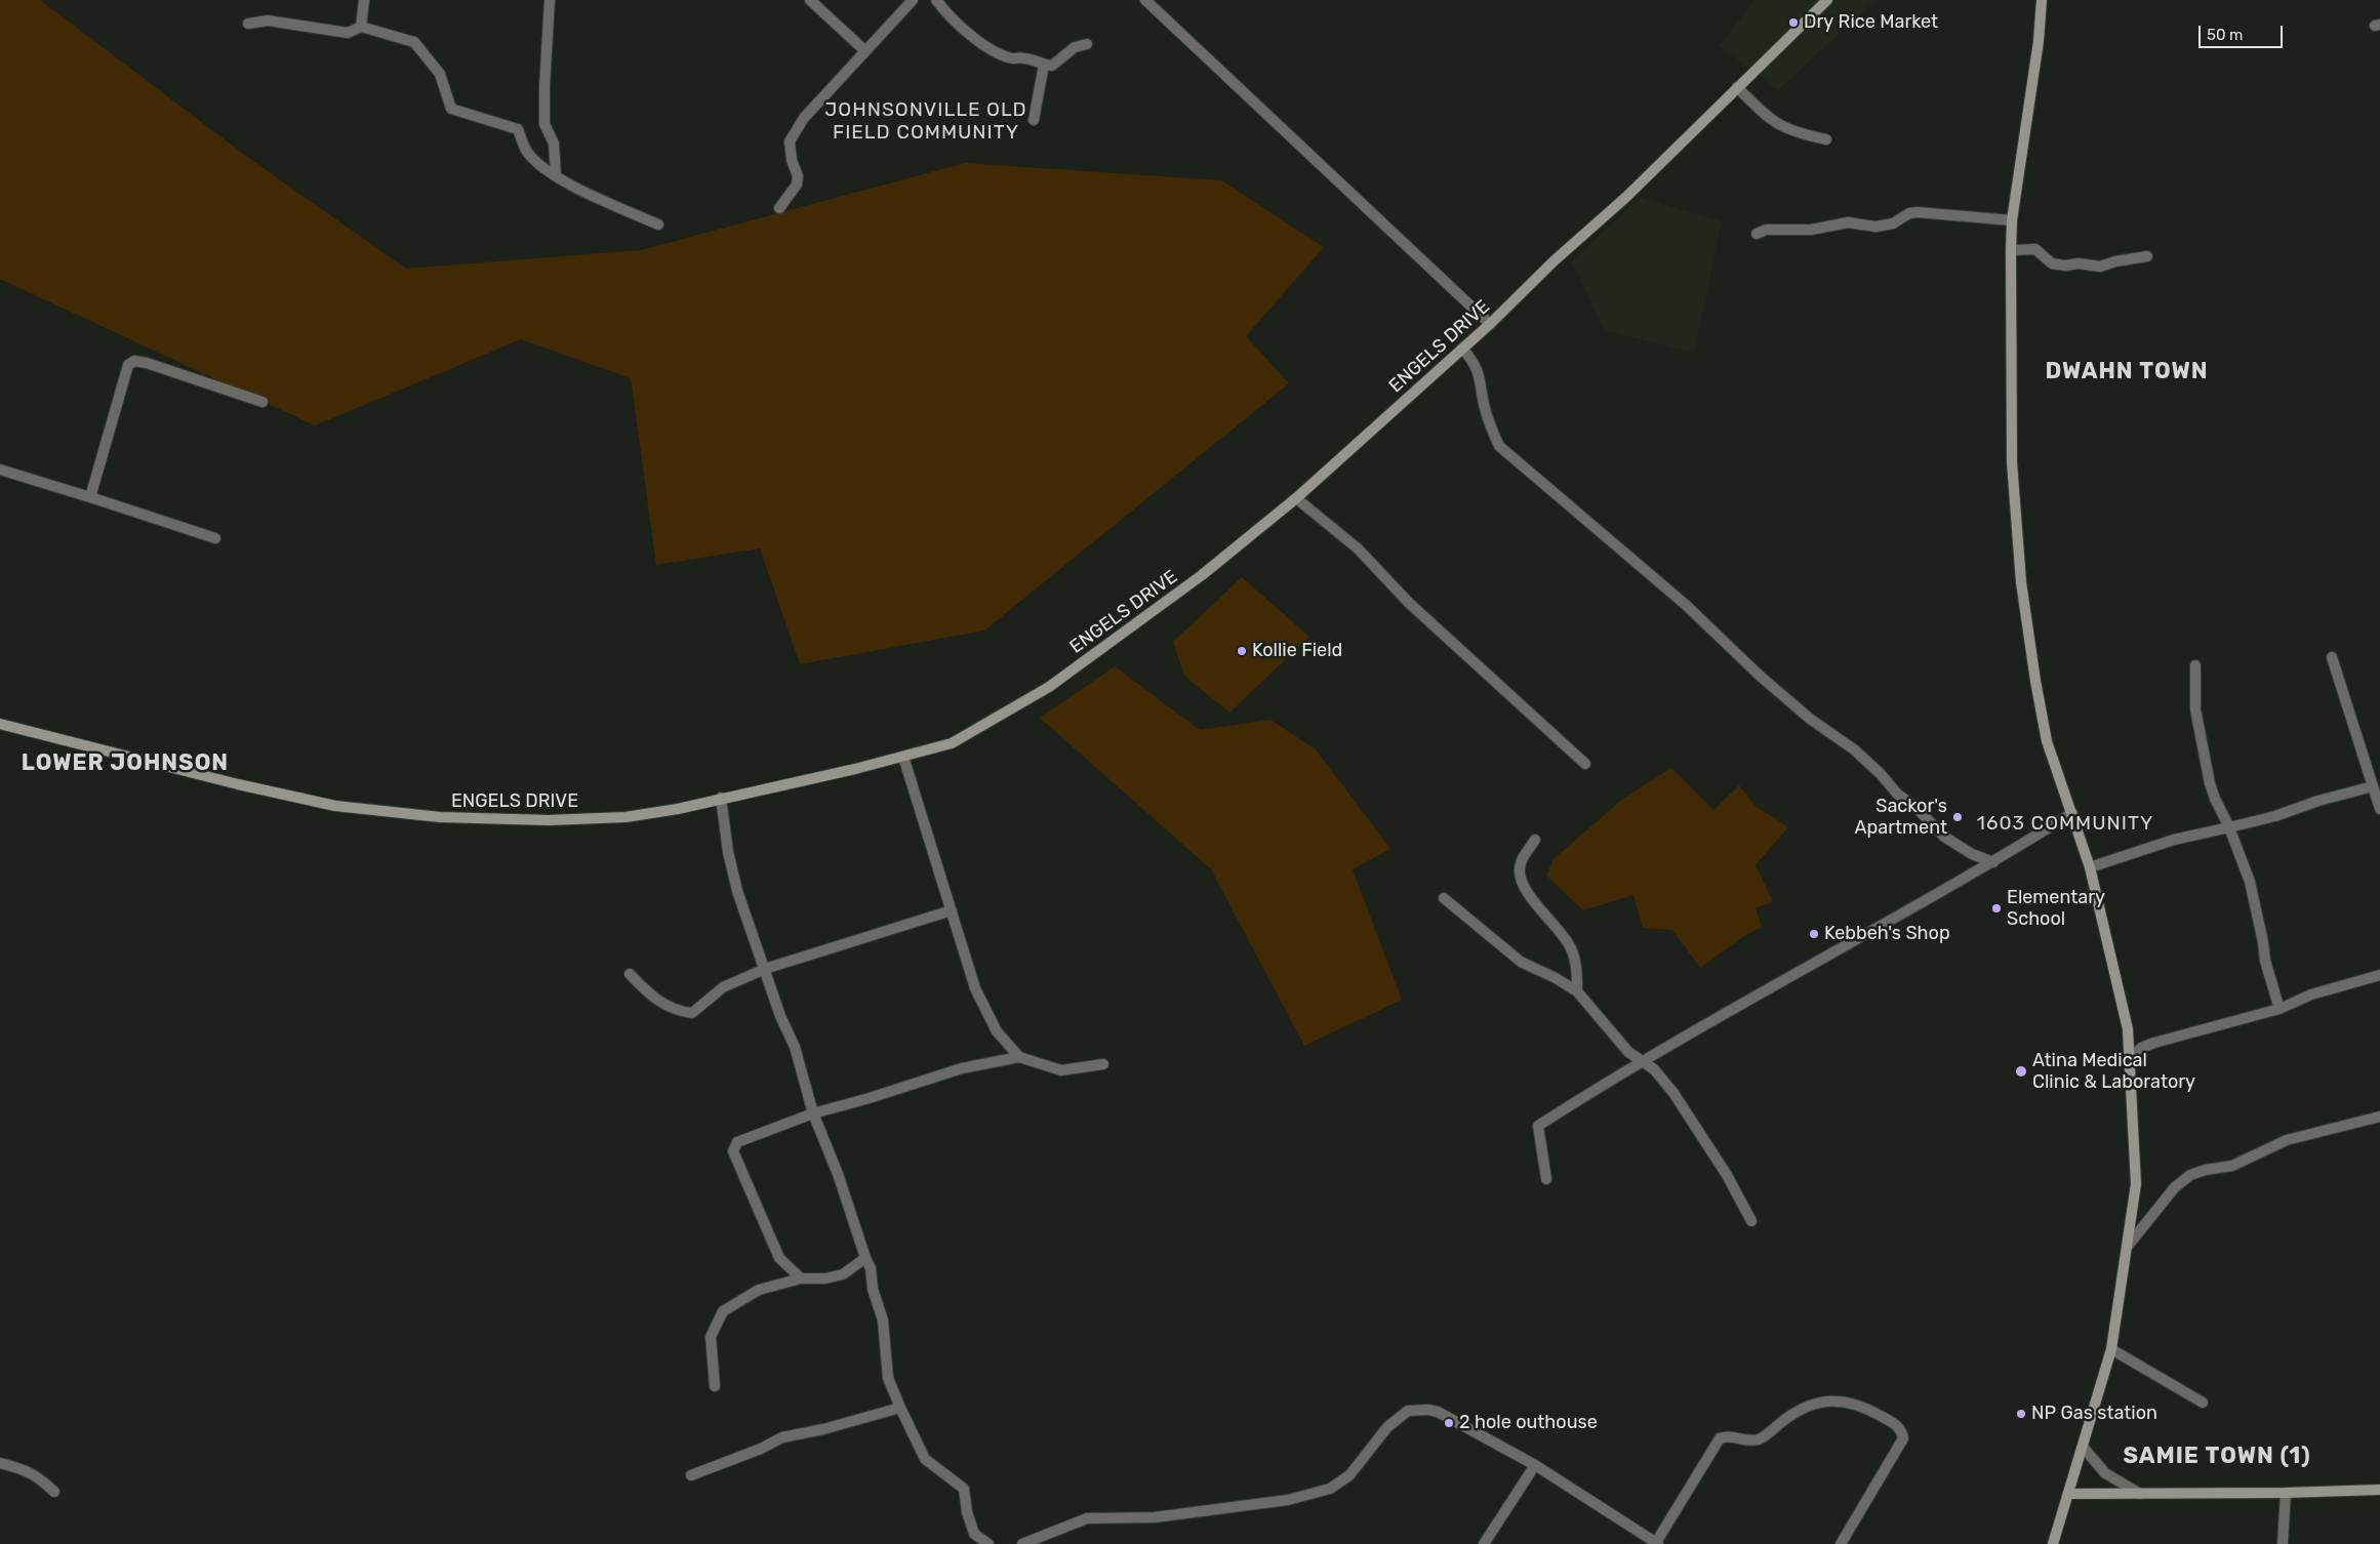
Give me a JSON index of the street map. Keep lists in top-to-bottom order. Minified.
{"streets":{"street":["ENGELS DRIVE"]},"districts":["JOHNSONVILLE OLD FIELD COMMUNITY","DWAHN TOWN","LOWER JOHNSON","1603 COMMUNITY","SAMIE TOWN (1)"],"places":["Dry Rice Market","Kollie Field","Sackor's Apartment","Elementary School","Kebbeh's Shop","Atina Medical Clinic & Laboratory","NP Gas station","2 hole outhouse"],"scale_bar":"50 m"}
